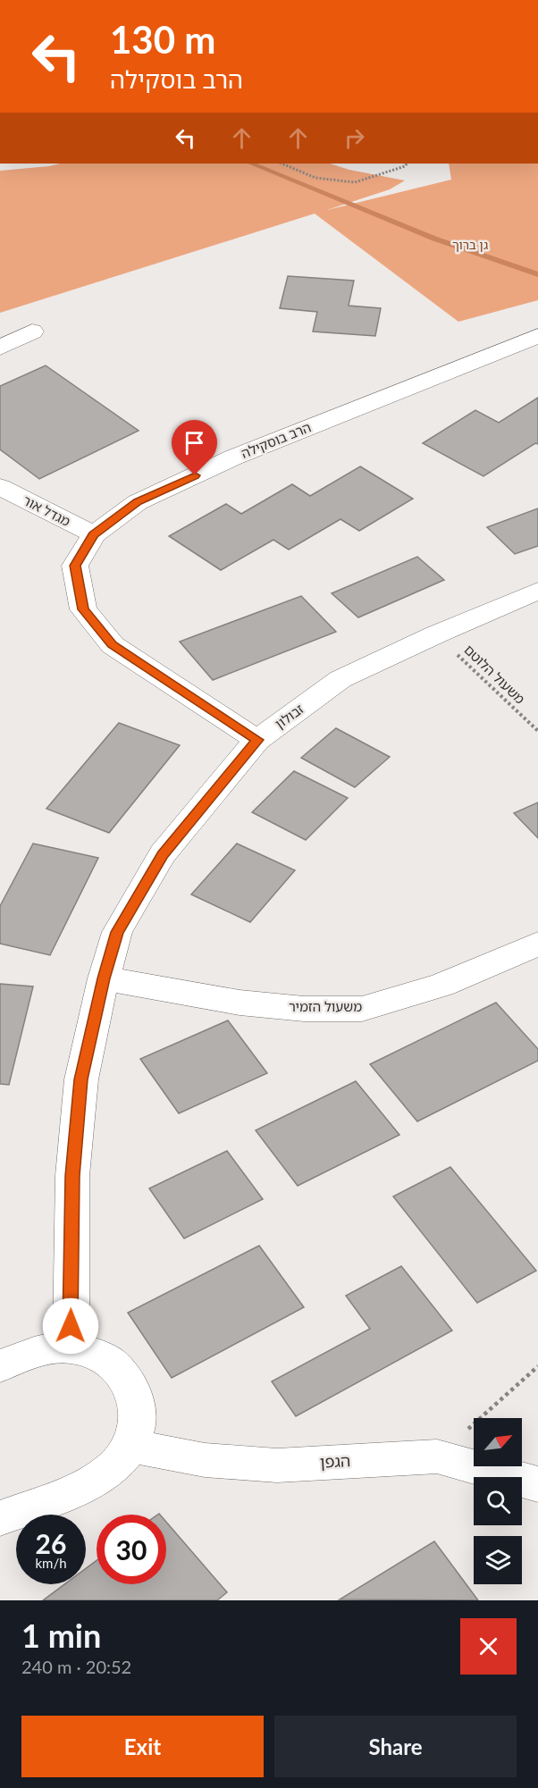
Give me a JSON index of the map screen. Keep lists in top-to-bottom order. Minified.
{"streets":{"street":["הרב בוסקילה","מגדל אור","זבולון","משעול הזמיר","הגפן"],"path":["משעול הלוטם"]},"crossings":[["הרב בוסקילה","מגדל אור"],["הרב בוסקילה","זבולון"],["משעול הלוטם","זבולון"],["זבולון","משעול הזמיר"]],"parks":["גן ברוך"],"north":"top right","page":{"turn":["130 m","הרב בוסקילה"],"speed":"26 km/h","limit":"30","heading":["1 min","240 m · 20:52"],"buttons":["Exit","Share"]}}
